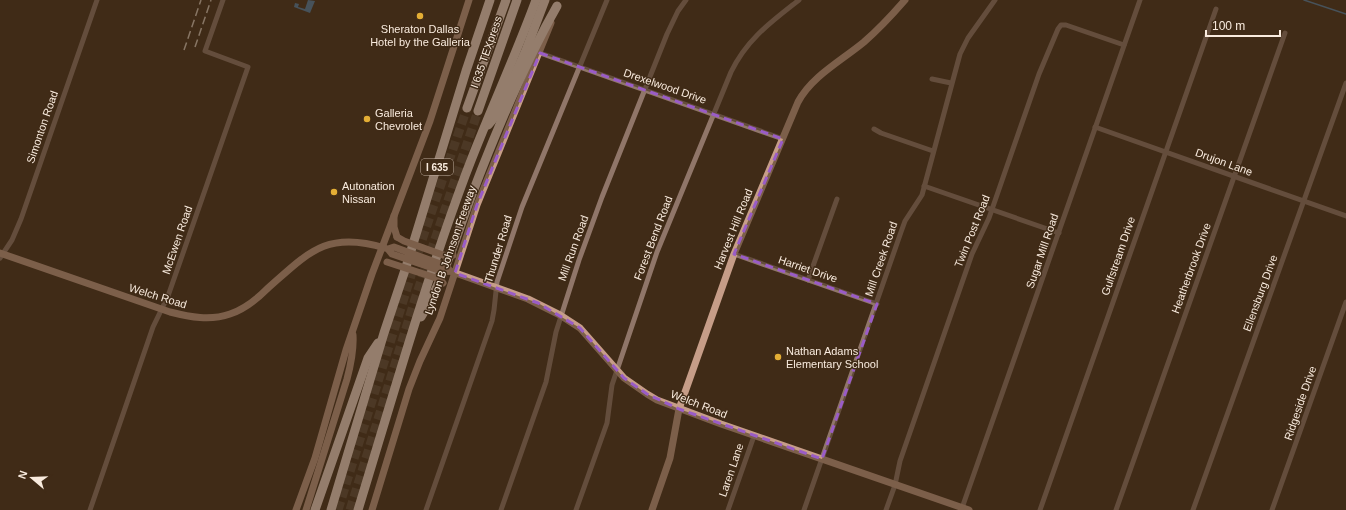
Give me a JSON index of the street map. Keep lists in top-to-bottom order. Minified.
{"streets":{"highway":["I 635 TEXpress","I 635","Lyndon B Johnson Freeway"],"street":["Drexelwood Drive","Simonton Road","Drujon Lane","Harvest Hill Road","Twin Post Road","Forest Bend Road","McEwen Road","Mill Run Road","Thunder Road","Sugar Mill Road","Gulfstream Drive","Mill Creek Road","Heatherbrook Drive","Harriet Drive","Ellensburg Drive","Welch Road","Ridgeside Drive","Laren Lane"]},"crossings":[["Drexelwood Drive","Harvest Hill Road"],["Drexelwood Drive","Forest Bend Road"],["Drexelwood Drive","Mill Run Road"],["Drexelwood Drive","Thunder Road"],["Drexelwood Drive","Lyndon B Johnson Freeway"],["Simonton Road","Welch Road"],["Drujon Lane","Sugar Mill Road"],["Drujon Lane","Gulfstream Drive"],["Drujon Lane","Heatherbrook Drive"],["Drujon Lane","Ellensburg Drive"],["Harvest Hill Road","Harriet Drive"],["Harvest Hill Road","Welch Road"],["Twin Post Road","Sugar Mill Road"],["Twin Post Road","Welch Road"],["Forest Bend Road","Welch Road"],["McEwen Road","Welch Road"],["Mill Run Road","Welch Road"],["Thunder Road","Welch Road"],["Lyndon B Johnson Freeway","Welch Road"],["Sugar Mill Road","Welch Road"],["Mill Creek Road","Harriet Drive"],["Mill Creek Road","Welch Road"],["Welch Road","Laren Lane"]],"places":["Sheraton Dallas Hotel by the Galleria","Galleria Chevrolet","Autonation Nissan","Nathan Adams Elementary School"],"scale_bar":"100 m","north":"left"}
